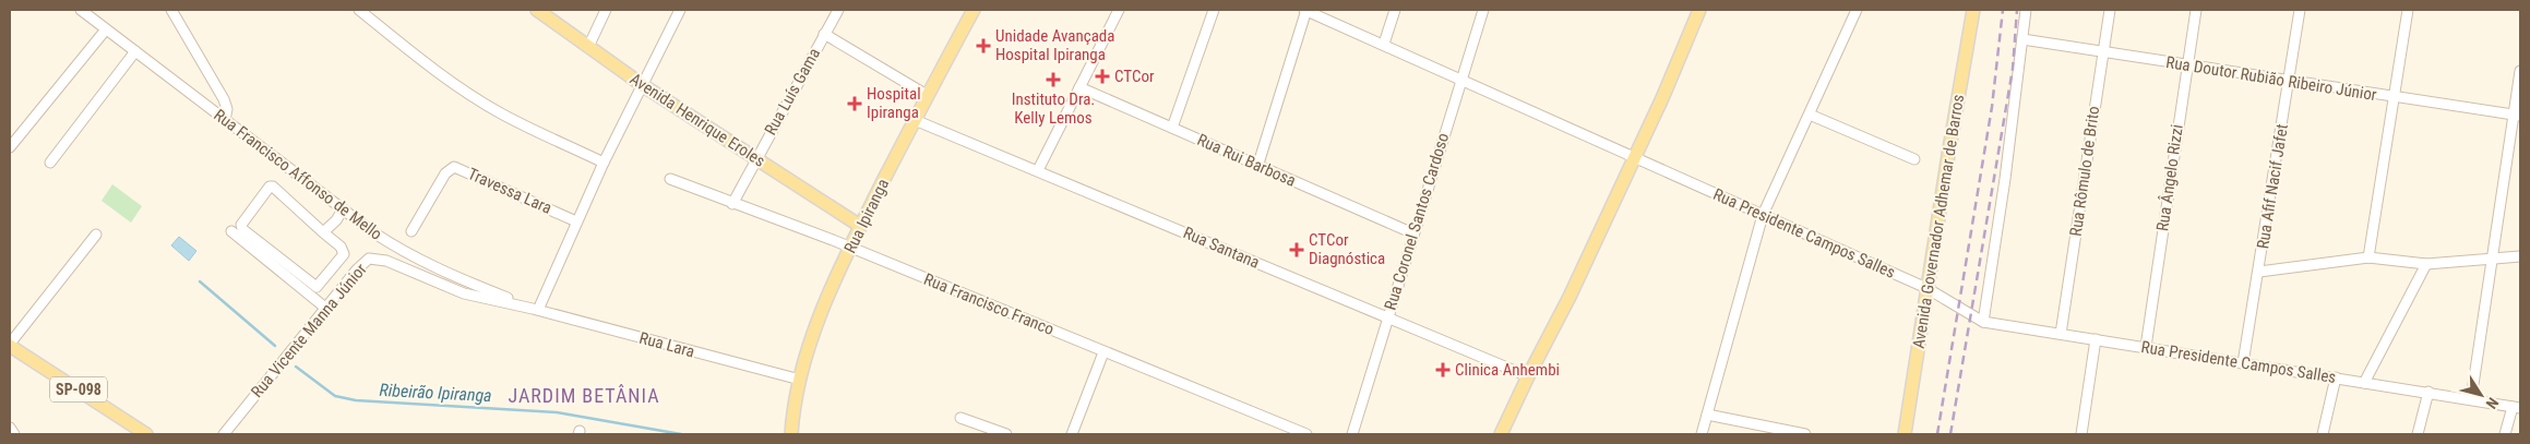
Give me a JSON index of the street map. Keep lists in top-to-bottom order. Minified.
{"streets":{"main road":["Avenida Henrique Eroles","Rua Ipiranga","Avenida Governador Adhemar de Barros","SP-098"],"street":["Rua Doutor Rubião Ribeiro Júnior","Rua Luís Gama","Rua Rui Barbosa","Rua Rômulo de Brito","Rua Francisco Affonso de Mello","Rua Ângelo Rizzi","Rua Afif Nacif Jafet","Travessa Lara","Rua Coronel Santos Cardoso","Rua Presidente Campos Salles","Rua Santana","Rua Francisco Franco","Rua Vicente Manna Júnior","Rua Lara"]},"crossings":[["Rua Doutor Rubião Ribeiro Júnior","Rua Rômulo de Brito"],["Rua Doutor Rubião Ribeiro Júnior","Rua Ângelo Rizzi"],["Rua Doutor Rubião Ribeiro Júnior","Rua Afif Nacif Jafet"],["Rua Luís Gama","Avenida Henrique Eroles"],["Rua Luís Gama","Rua Francisco Franco"],["Avenida Henrique Eroles","Rua Ipiranga"],["Rua Rui Barbosa","Rua Coronel Santos Cardoso"],["Rua Rômulo de Brito","Rua Presidente Campos Salles"],["Rua Francisco Affonso de Mello","Rua Vicente Manna Júnior"],["Rua Francisco Affonso de Mello","Rua Lara"],["Rua Ângelo Rizzi","Rua Presidente Campos Salles"],["Rua Afif Nacif Jafet","Rua Presidente Campos Salles"],["Rua Ipiranga","Rua Santana"],["Rua Ipiranga","Rua Francisco Franco"],["Rua Ipiranga","Rua Lara"],["Rua Coronel Santos Cardoso","Rua Presidente Campos Salles"],["Rua Coronel Santos Cardoso","Rua Santana"],["Avenida Governador Adhemar de Barros","Rua Presidente Campos Salles"],["Rua Vicente Manna Júnior","Rua Lara"]],"districts":["JARDIM BETÂNIA"],"water":["Ribeirão Ipiranga"],"places":{"health":["Unidade Avançada Hospital Ipiranga","CTCor","Instituto Dra. Kelly Lemos","Hospital Ipiranga","CTCor Diagnóstica","Clinica Anhembi"]},"north":"bottom right"}
